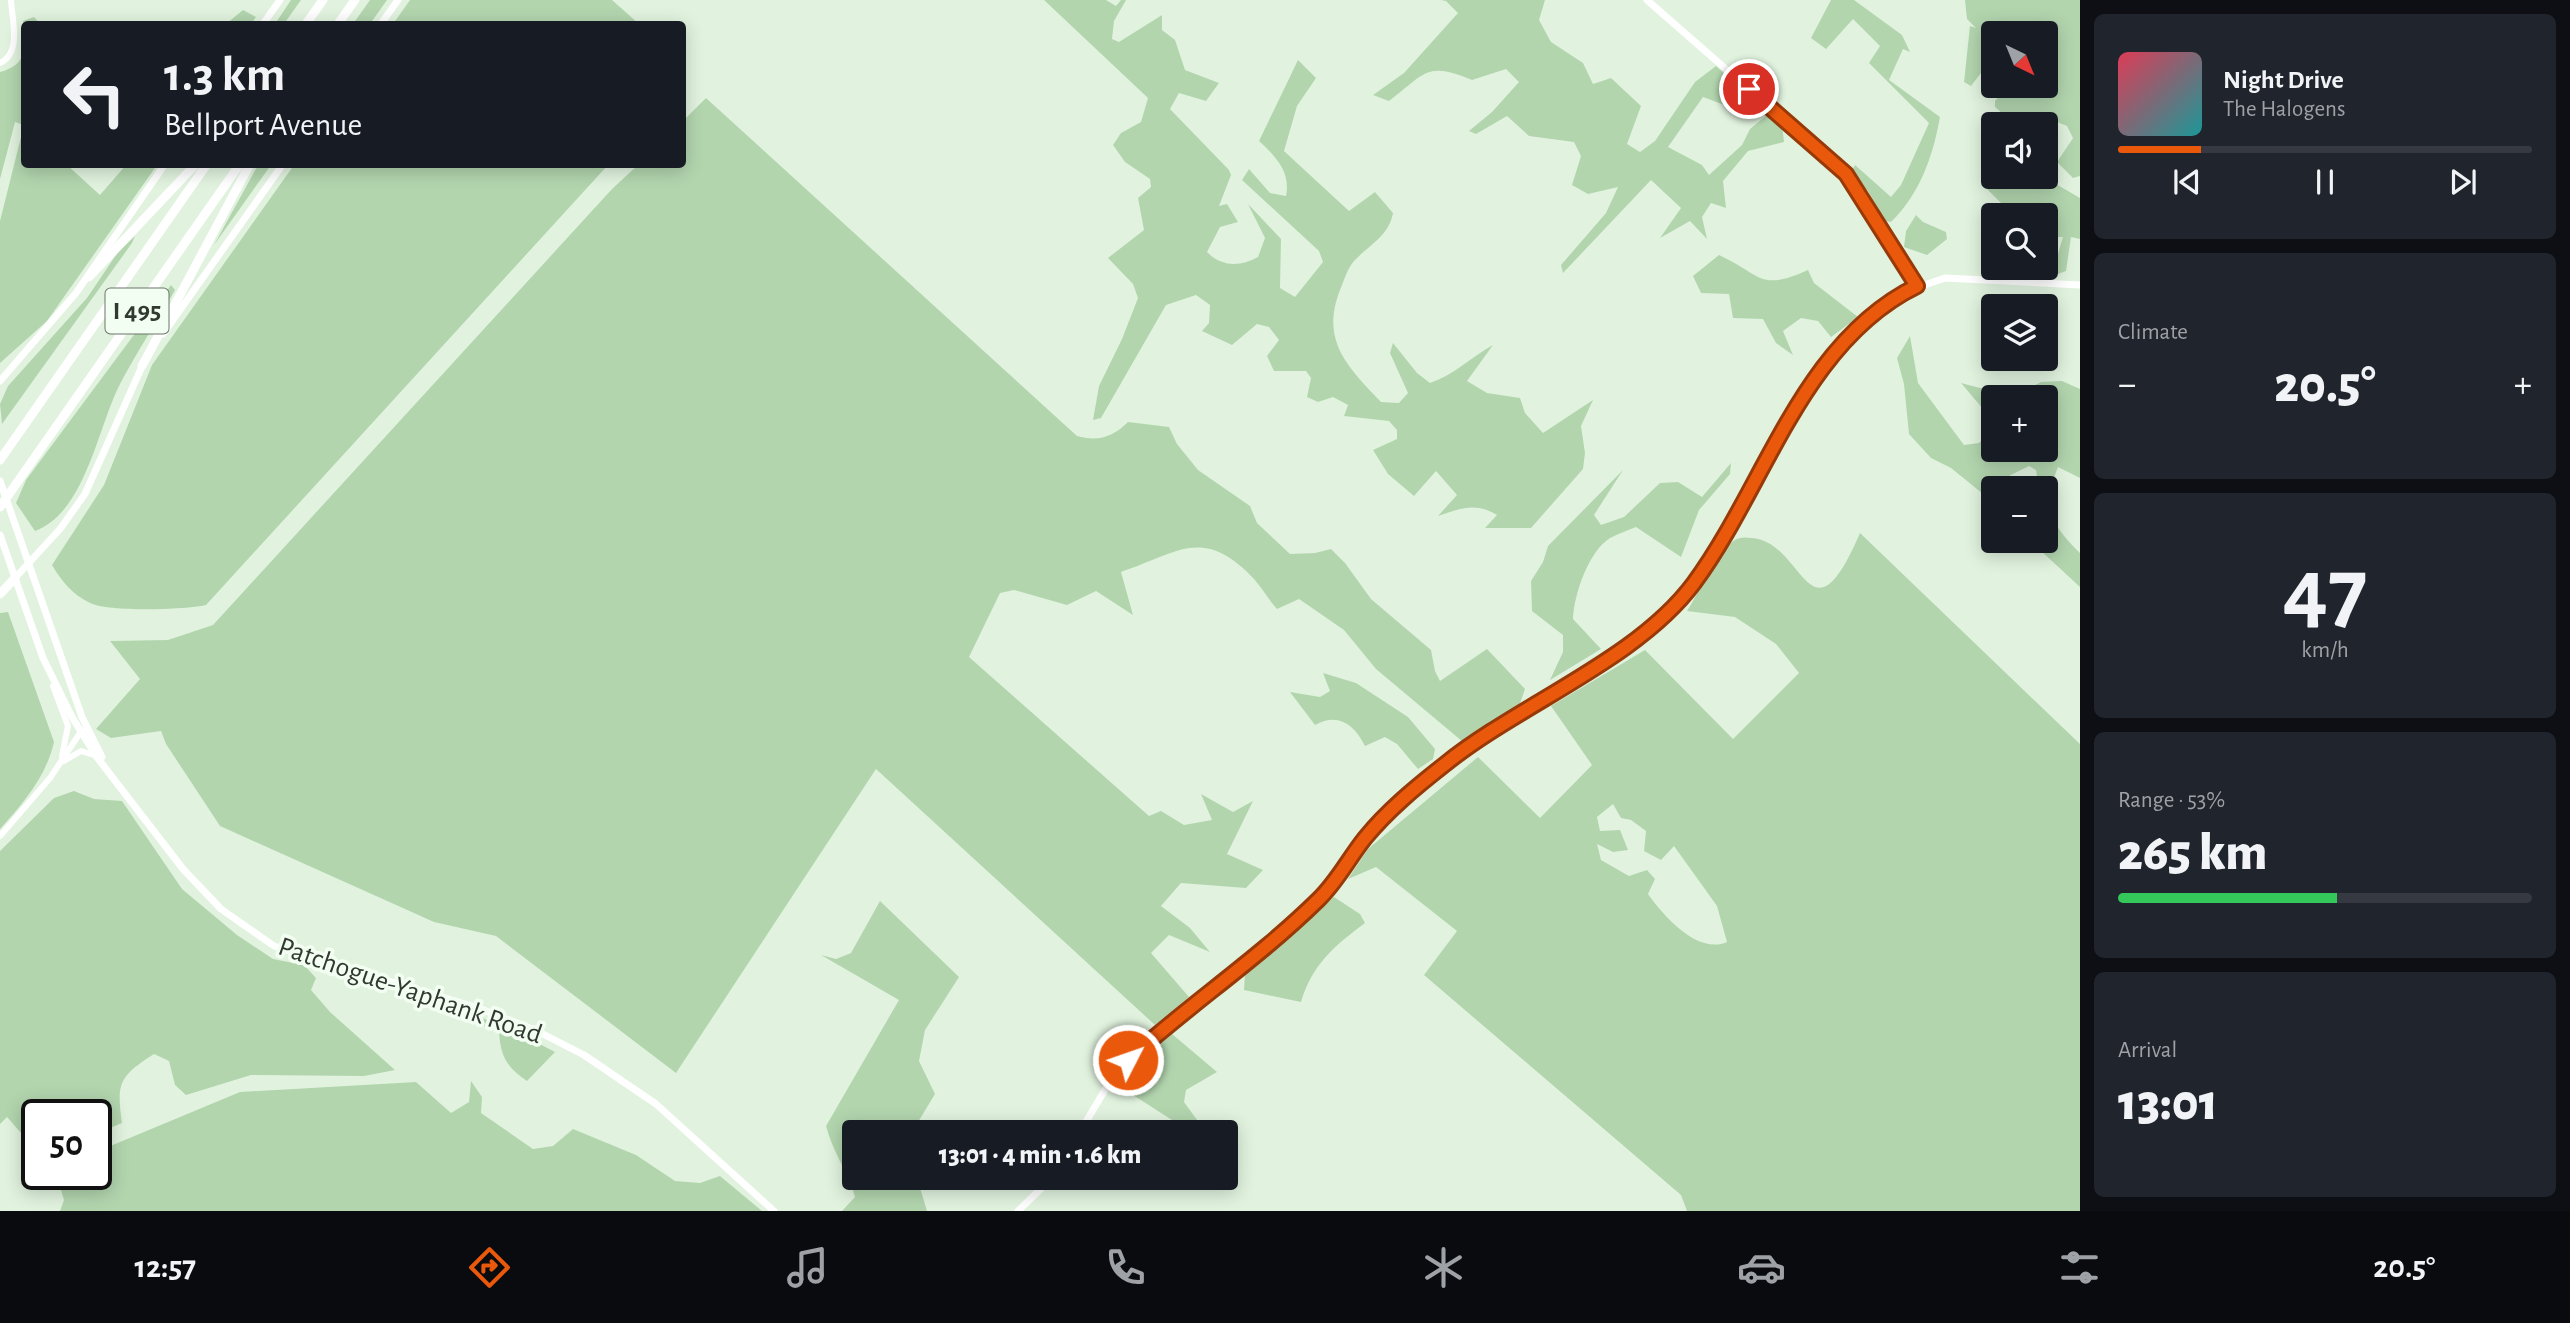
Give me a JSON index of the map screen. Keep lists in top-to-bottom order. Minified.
{"streets":{"highway":["I 495"],"main road":["Patchogue-Yaphank Road"]},"north":"bottom right","page":{"map_buttons":["+","−"],"turn":["1.3 km","Bellport Avenue"],"song":["Night Drive","The Halogens"],"tile":["Climate",["47","km/h"],["Range · 53%","265 km"],["Arrival","13:01"]],"heat":["−","20.5°","+"],"limit":"50","trip":"13:01 · 4 min · 1.6 km","tabs":["12:57","20.5°"]}}
